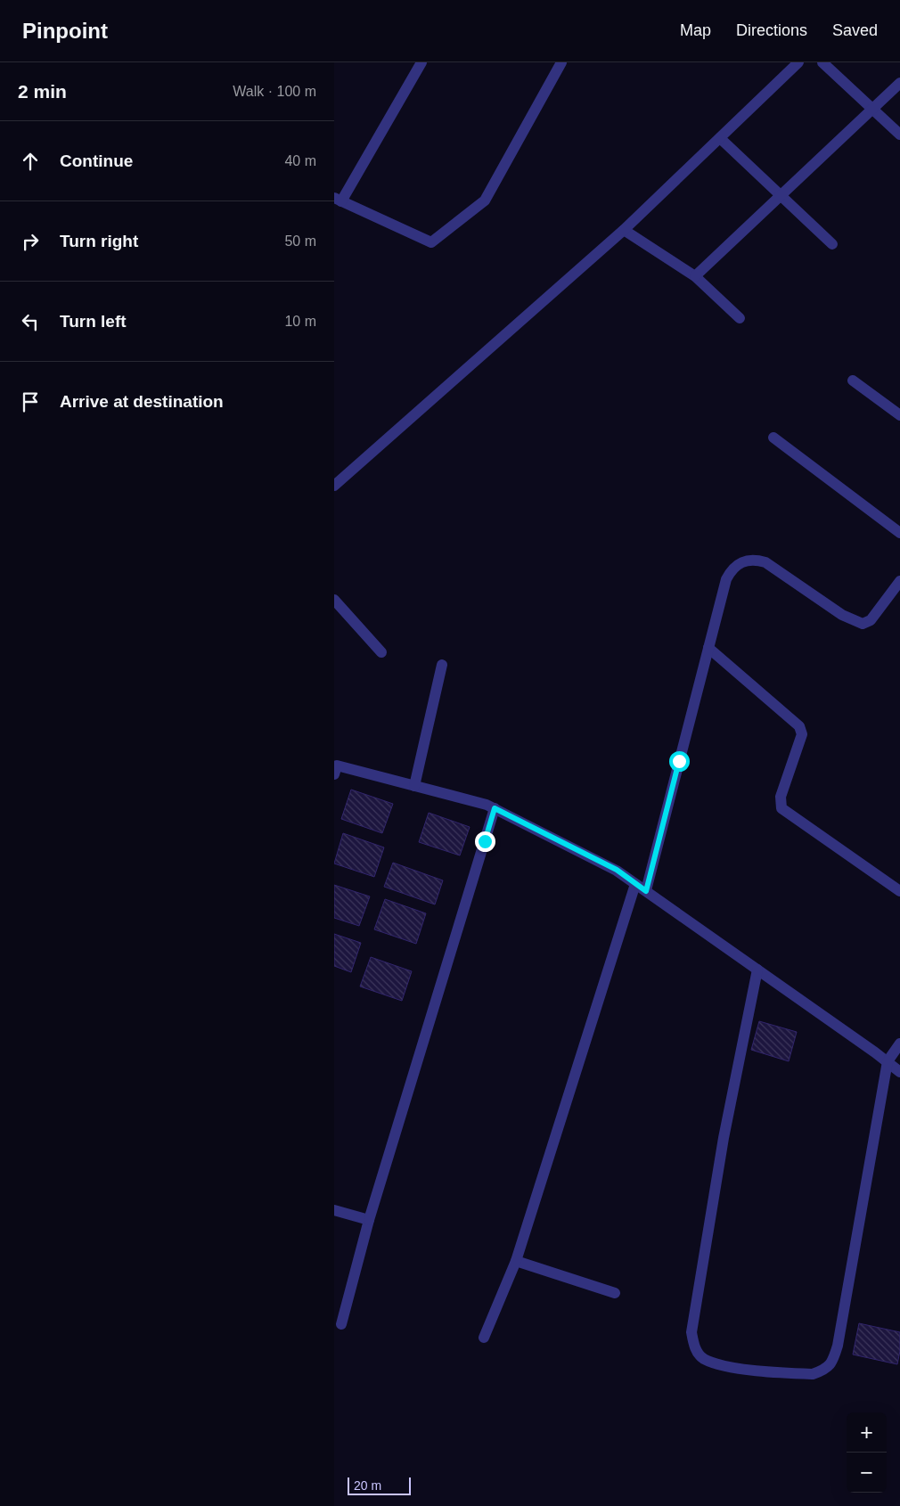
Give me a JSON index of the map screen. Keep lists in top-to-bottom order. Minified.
{"scale_bar":"20 m","page":{"header":"Pinpoint","nav":["Map","Directions","Saved"],"heading":["2 min","Walk · 100 m"],"list":[["Continue","40 m"],["Turn right","50 m"],["Turn left","10 m"],"Arrive at destination"],"map_buttons":["+","−"],"scale":"20 m"}}
